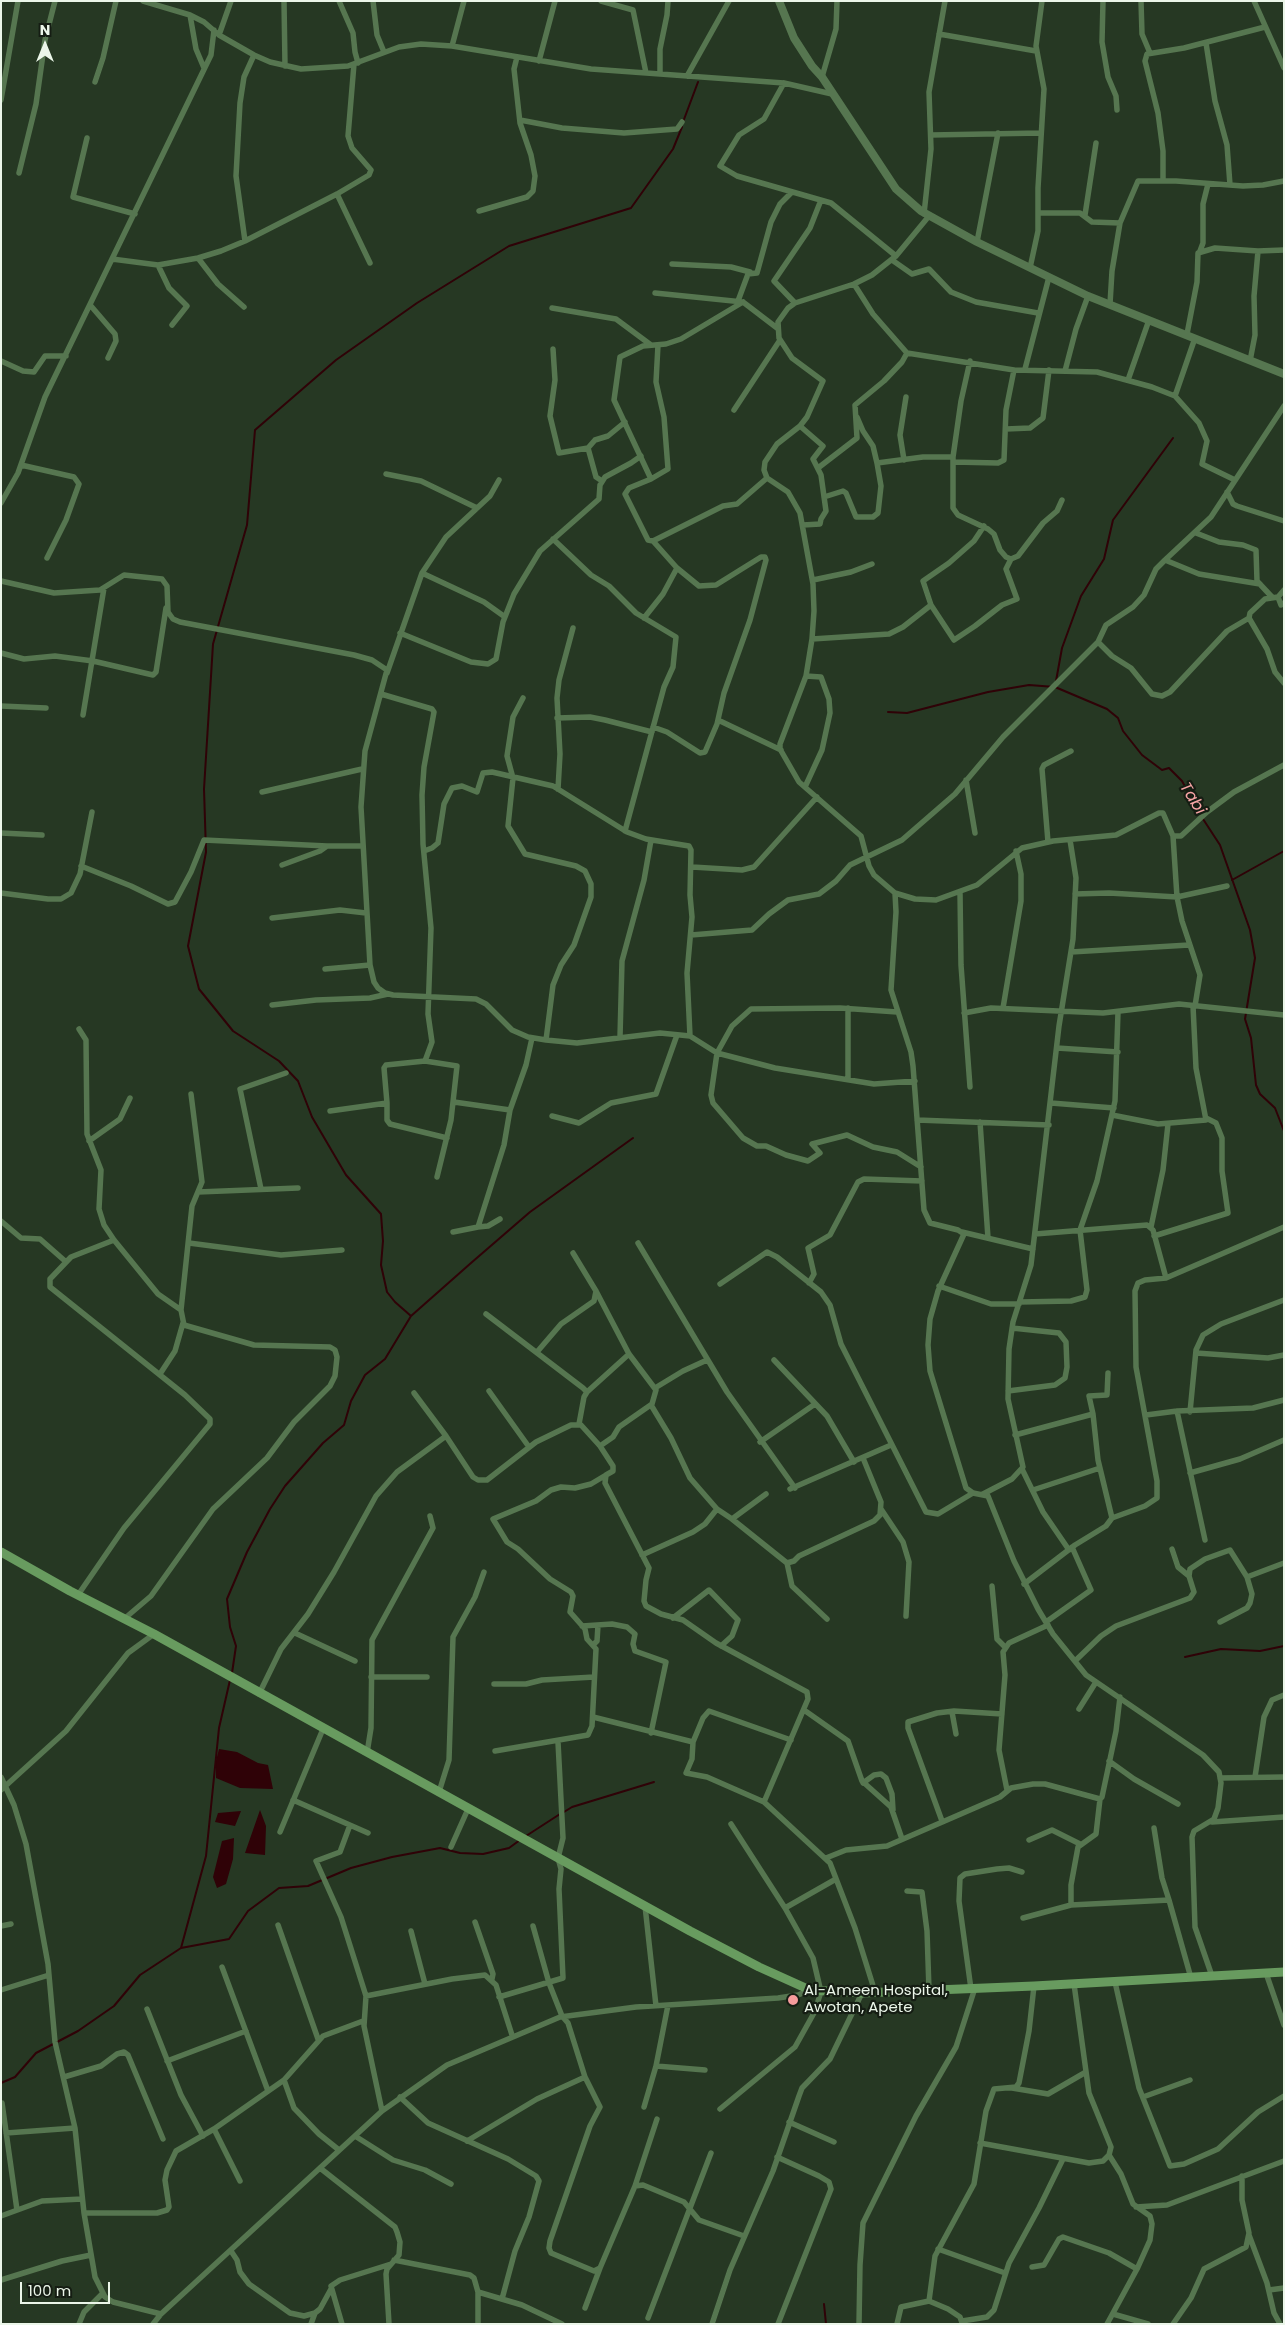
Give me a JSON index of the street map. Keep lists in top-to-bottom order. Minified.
{"water":["Tabi"],"places":["Al-Ameen Hospital, Awotan, Apete"],"scale_bar":"100 m","north":"top"}
